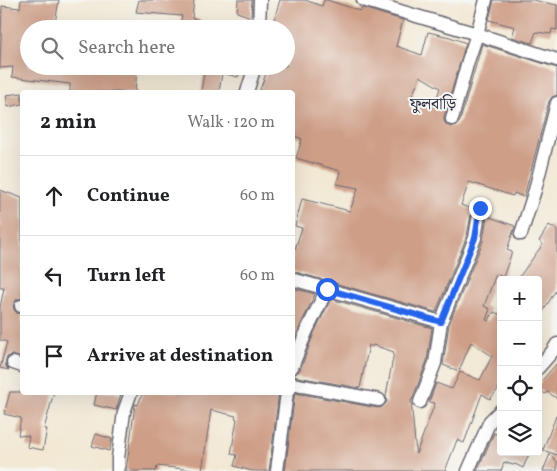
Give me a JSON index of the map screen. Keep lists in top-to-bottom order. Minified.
{"districts":["ফুলবাড়ি"],"page":{"search":"Search here","heading":["2 min","Walk · 120 m"],"list":[["Continue","60 m"],["Turn left","60 m"],"Arrive at destination"],"map_buttons":["+","−"]}}
